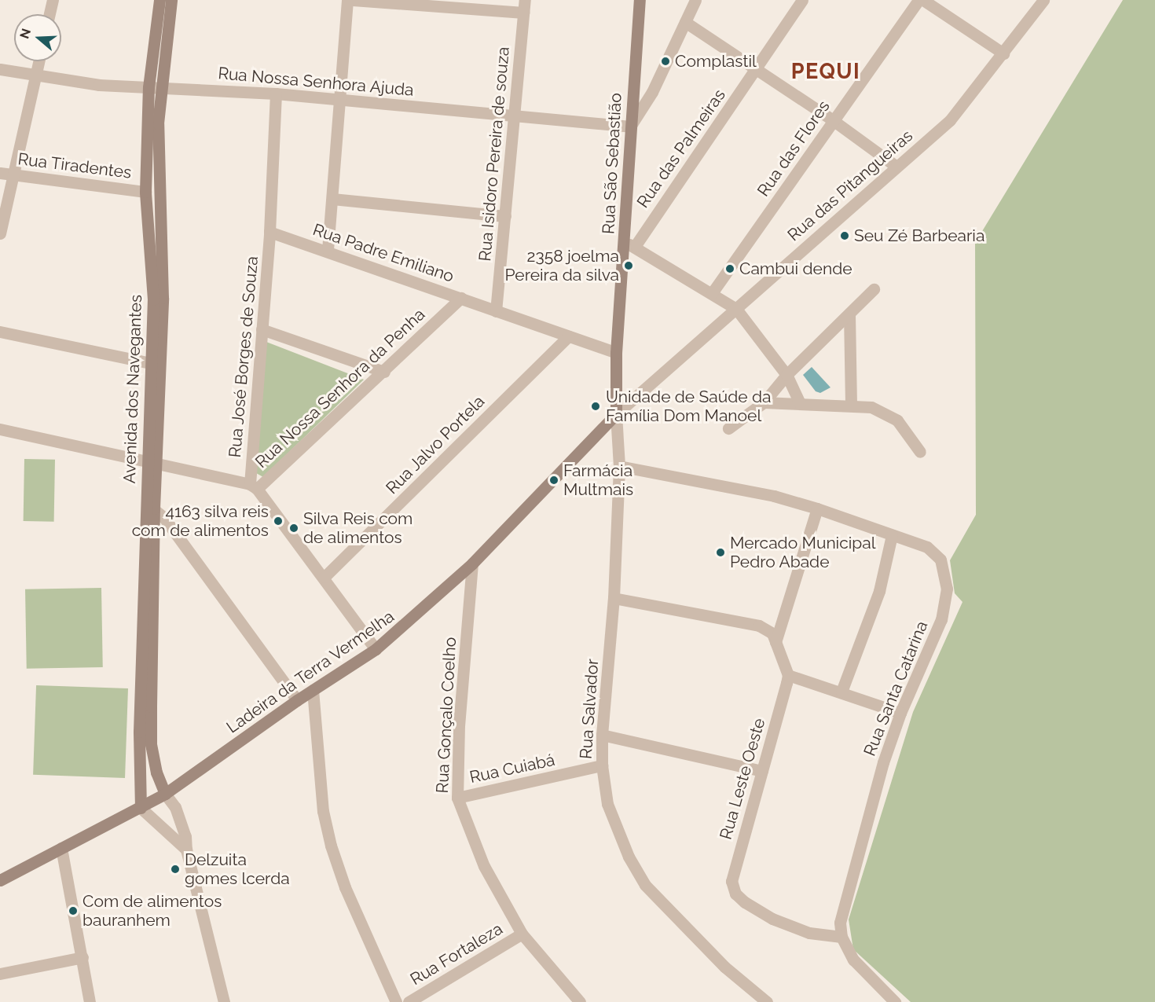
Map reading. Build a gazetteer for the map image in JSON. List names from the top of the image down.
{
  "streets": {
    "main road": ["Rua São Sebastião", "Avenida dos Navegantes", "Ladeira da Terra Vermelha"],
    "street": [
      "Rua Nossa Senhora Ajuda",
      "Rua das Palmeiras",
      "Rua das Flores",
      "Rua Isidoro Pereira de souza",
      "Rua Tiradentes",
      "Rua das Pitangueiras",
      "Rua Padre Emiliano",
      "Rua José Borges de Souza",
      "Rua Nossa Senhora da Penha",
      "Rua Jalvo Portela",
      "Rua Santa Catarina",
      "Rua Salvador",
      "Rua Gonçalo Coelho",
      "Rua Cuiabá",
      "Rua Leste Oeste",
      "Rua Fortaleza"
    ]
  },
  "crossings": [
    ["Rua Nossa Senhora Ajuda", "Rua Isidoro Pereira de souza"],
    ["Rua Nossa Senhora Ajuda", "Rua São Sebastião"],
    ["Rua Nossa Senhora Ajuda", "Avenida dos Navegantes"],
    ["Rua das Palmeiras", "Rua São Sebastião"],
    ["Rua Isidoro Pereira de souza", "Rua Padre Emiliano"],
    ["Rua São Sebastião", "Rua das Pitangueiras"],
    ["Rua São Sebastião", "Rua Padre Emiliano"],
    ["Rua São Sebastião", "Ladeira da Terra Vermelha"],
    ["Rua São Sebastião", "Rua Salvador"],
    ["Rua Tiradentes", "Avenida dos Navegantes"],
    ["Rua das Pitangueiras", "Ladeira da Terra Vermelha"],
    ["Rua das Pitangueiras", "Rua Salvador"],
    ["Rua Padre Emiliano", "Rua José Borges de Souza"],
    ["Rua Padre Emiliano", "Rua Nossa Senhora da Penha"],
    ["Rua Padre Emiliano", "Rua Jalvo Portela"],
    ["Rua José Borges de Souza", "Rua Nossa Senhora da Penha"],
    ["Rua Nossa Senhora da Penha", "Avenida dos Navegantes"],
    ["Avenida dos Navegantes", "Ladeira da Terra Vermelha"],
    ["Ladeira da Terra Vermelha", "Rua Salvador"],
    ["Ladeira da Terra Vermelha", "Rua Gonçalo Coelho"],
    ["Rua Santa Catarina", "Rua Salvador"],
    ["Rua Santa Catarina", "Rua Leste Oeste"],
    ["Rua Salvador", "Rua Cuiabá"],
    ["Rua Gonçalo Coelho", "Rua Cuiabá"],
    ["Rua Gonçalo Coelho", "Rua Fortaleza"]
  ],
  "districts": ["PEQUI"],
  "places": [
    "Complastil",
    "Seu Zé Barbearia",
    "2358 joelma Pereira da silva",
    "Cambui dende",
    "Unidade de Saúde da Família Dom Manoel",
    "Farmácia Multmais",
    "4163 silva reis com de alimentos",
    "Silva Reis com de alimentos",
    "Mercado Municipal Pedro Abade",
    "Delzuita gomes lcerda",
    "Com de alimentos bauranhem"
  ],
  "north": "left"
}
